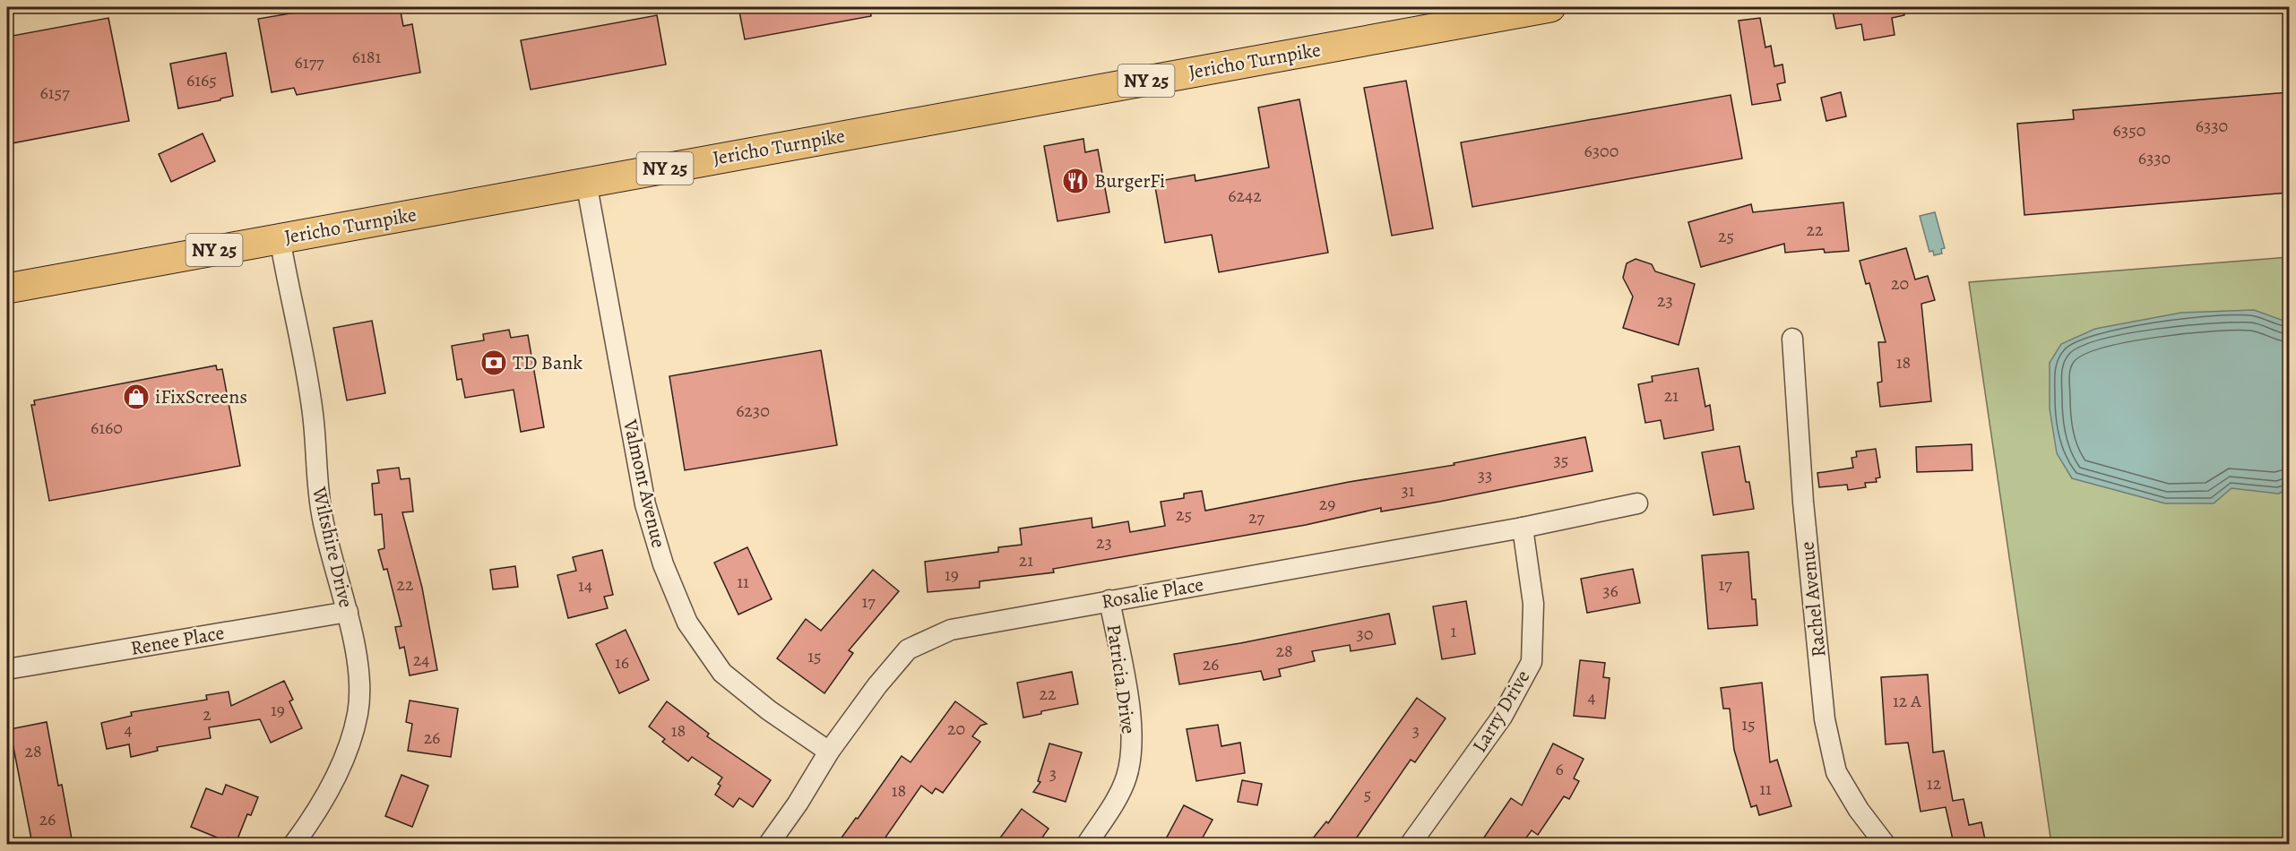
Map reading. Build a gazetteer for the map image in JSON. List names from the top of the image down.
{
  "streets": {
    "main road": ["Jericho Turnpike", "NY 25"],
    "street": [
      "Valmont Avenue",
      "Wiltshire Drive",
      "Rosalie Place",
      "Rachel Avenue",
      "Renee Place",
      "Patricia Drive",
      "Larry Drive"
    ]
  },
  "crossings": [
    ["Jericho Turnpike", "Valmont Avenue"],
    ["Jericho Turnpike", "Wiltshire Drive"],
    ["Valmont Avenue", "Rosalie Place"],
    ["Wiltshire Drive", "Renee Place"],
    ["Rosalie Place", "Patricia Drive"],
    ["Rosalie Place", "Larry Drive"]
  ],
  "places": {
    "restaurant": ["BurgerFi"],
    "bank": ["TD Bank"],
    "shop": ["iFixScreens"]
  },
  "house_numbers": [
    "6181",
    "6177",
    "6165",
    "6157",
    "6330",
    "6350",
    "6300",
    "6330",
    "6242",
    "22",
    "25",
    "20",
    "23",
    "18",
    "21",
    "6230",
    "6160",
    "35",
    "33",
    "31",
    "29",
    "25",
    "27",
    "23",
    "21",
    "19",
    "11",
    "22",
    "17",
    "14",
    "36",
    "17",
    "1",
    "30",
    "28",
    "15",
    "24",
    "16",
    "26",
    "22",
    "4",
    "12 A",
    "19",
    "2",
    "15",
    "20",
    "4",
    "18",
    "3",
    "26",
    "28",
    "6",
    "3",
    "12",
    "11",
    "18",
    "5",
    "26"
  ]
}
